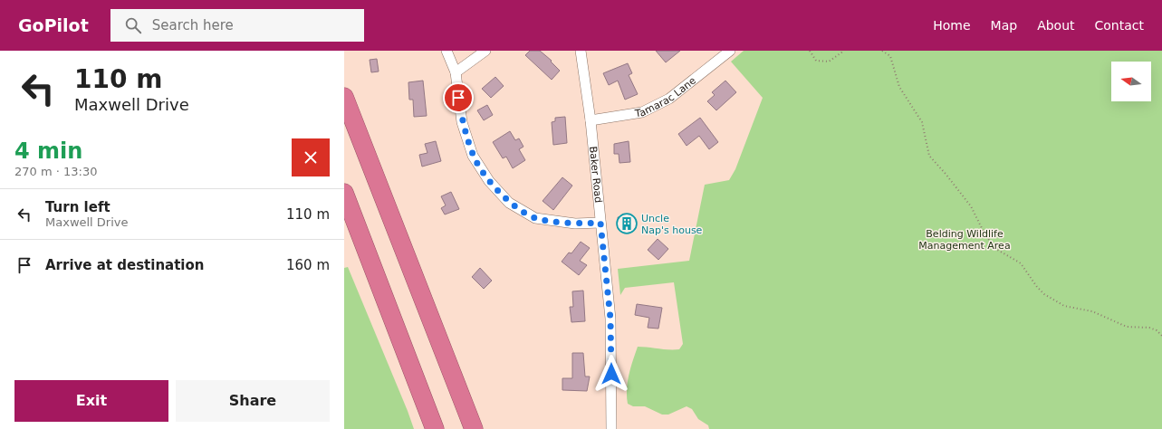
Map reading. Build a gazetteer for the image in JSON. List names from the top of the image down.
{
  "streets": {
    "street": ["Tamarac Lane", "Baker Road"]
  },
  "crossings": [
    ["Tamarac Lane", "Baker Road"]
  ],
  "parks": ["Belding Wildlife Management Area"],
  "places": {
    "building": ["Uncle Nap's house"]
  },
  "north": "left",
  "page": {
    "header": "GoPilot",
    "search": "Search here",
    "nav": [
      "Home",
      "Map",
      "About",
      "Contact"
    ],
    "turn": ["110 m", "Maxwell Drive"],
    "heading": ["4 min", "270 m · 13:30"],
    "list": [
      {
        "name": "Turn left",
        "note": "Maxwell Drive",
        "value": "110 m"
      },
      {
        "name": "Arrive at destination",
        "value": "160 m"
      }
    ],
    "buttons": ["Exit", "Share"]
  }
}
